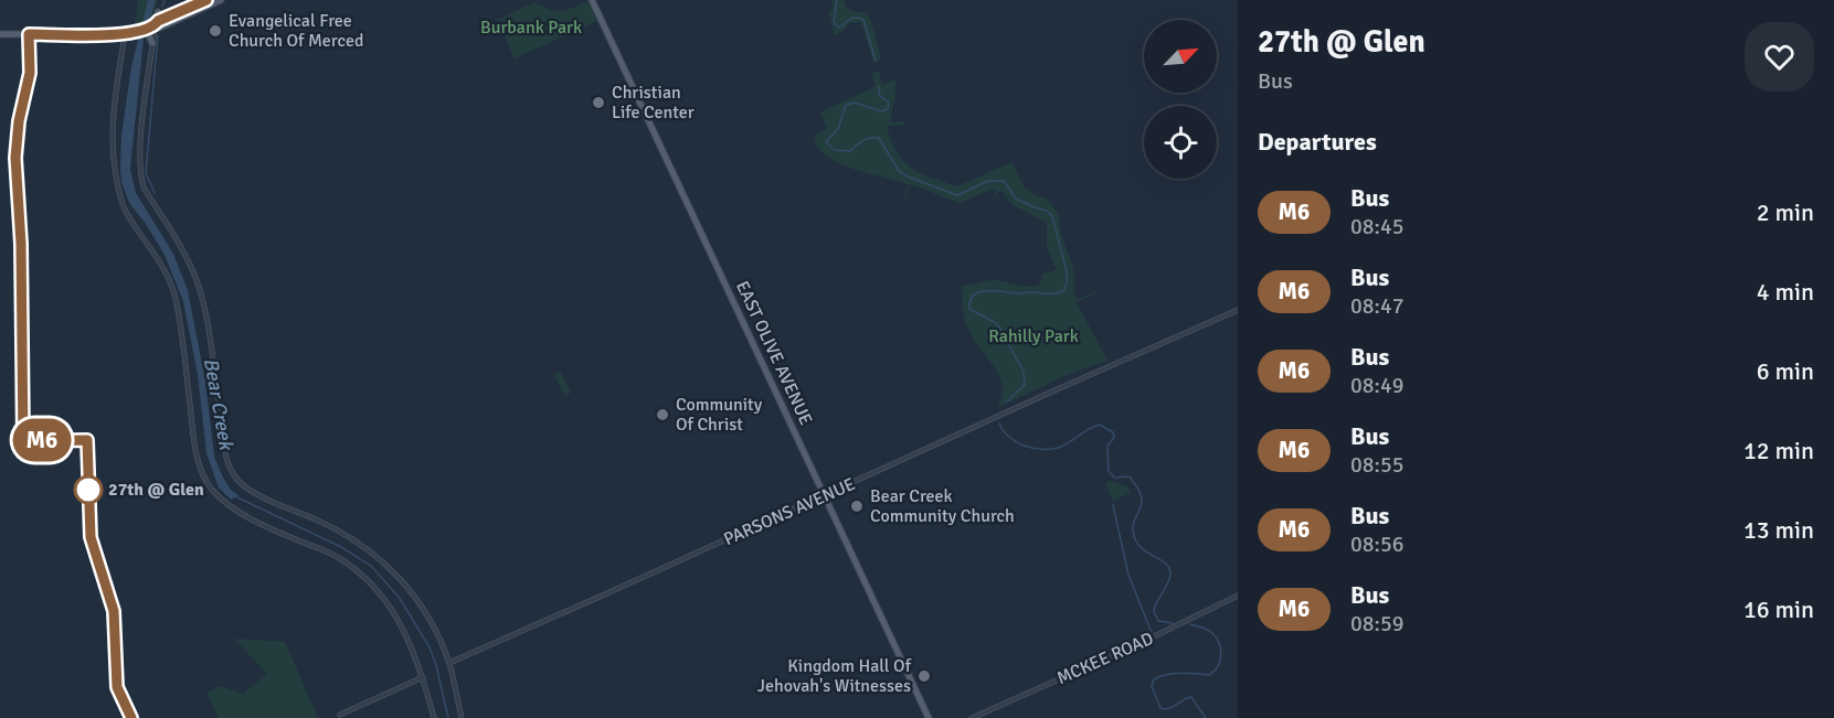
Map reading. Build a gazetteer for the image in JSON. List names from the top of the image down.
{
  "streets": {
    "main road": ["EAST OLIVE AVENUE"],
    "street": ["PARSONS AVENUE", "MCKEE ROAD"]
  },
  "crossings": [
    ["EAST OLIVE AVENUE", "PARSONS AVENUE"]
  ],
  "water": ["Bear Creek"],
  "parks": ["Burbank Park", "Rahilly Park"],
  "places": [
    "Evangelical Free Church Of Merced",
    "Christian Life Center",
    "Community Of Christ",
    "27th @ Glen",
    "Bear Creek Community Church",
    "Kingdom Hall Of Jehovah's Witnesses"
  ],
  "lines": ["bus line M6"],
  "north": "top right",
  "page": {
    "on_map": "M6",
    "heading": [
      ["27th @ Glen", "Bus"],
      "Departures"
    ],
    "list": [
      {
        "mark": "M6",
        "name": "Bus",
        "note": "08:45",
        "value": "2 min"
      },
      {
        "mark": "M6",
        "name": "Bus",
        "note": "08:47",
        "value": "4 min"
      },
      {
        "mark": "M6",
        "name": "Bus",
        "note": "08:49",
        "value": "6 min"
      },
      {
        "mark": "M6",
        "name": "Bus",
        "note": "08:55",
        "value": "12 min"
      },
      {
        "mark": "M6",
        "name": "Bus",
        "note": "08:56",
        "value": "13 min"
      },
      {
        "mark": "M6",
        "name": "Bus",
        "note": "08:59",
        "value": "16 min"
      }
    ]
  }
}
